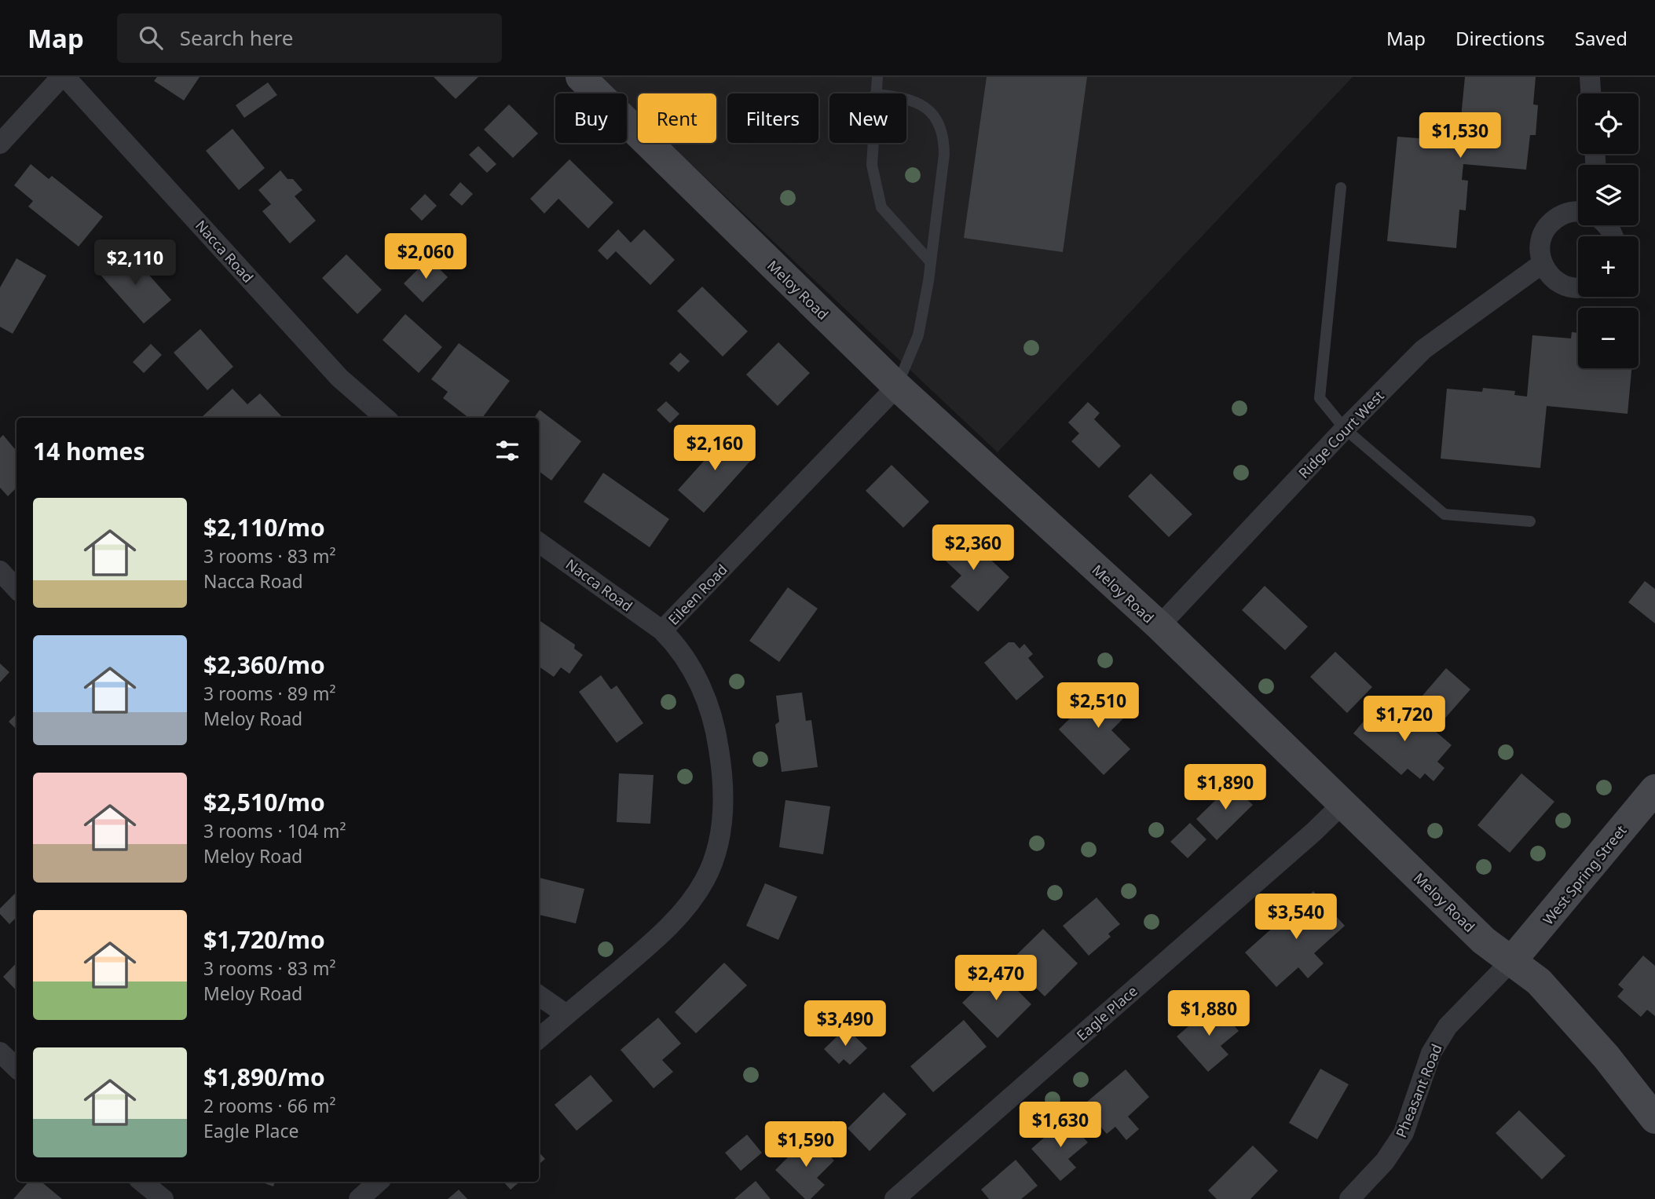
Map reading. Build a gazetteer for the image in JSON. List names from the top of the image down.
{
  "streets": {
    "main road": ["Meloy Road", "West Spring Street"],
    "street": [
      "Nacca Road",
      "Ridge Court West",
      "Eileen Road",
      "Eagle Place",
      "Pheasant Road"
    ]
  },
  "crossings": [
    ["Nacca Road", "Eileen Road"],
    ["Meloy Road", "Ridge Court West"],
    ["Meloy Road", "Eileen Road"],
    ["Meloy Road", "West Spring Street"],
    ["Meloy Road", "Eagle Place"],
    ["Meloy Road", "Pheasant Road"],
    ["West Spring Street", "Pheasant Road"]
  ],
  "page": {
    "header": "Map",
    "search": "Search here",
    "nav": ["Map", "Directions", "Saved"],
    "map_buttons": ["+", "−"],
    "chip": [
      "Buy",
      "Rent",
      "Filters",
      "New"
    ],
    "price": [
      "$1,530",
      "$2,060",
      "$2,110",
      "$2,160",
      "$2,360",
      "$2,510",
      "$1,720",
      "$1,890",
      "$3,540",
      "$2,470",
      "$1,880",
      "$3,490",
      "$1,630",
      "$1,590"
    ],
    "heading": "14 homes",
    "list": [
      {
        "name": "$2,110/mo",
        "note": "3 rooms · 83 m² · Nacca Road"
      },
      {
        "name": "$2,360/mo",
        "note": "3 rooms · 89 m² · Meloy Road"
      },
      {
        "name": "$2,510/mo",
        "note": "3 rooms · 104 m² · Meloy Road"
      },
      {
        "name": "$1,720/mo",
        "note": "3 rooms · 83 m² · Meloy Road"
      },
      {
        "name": "$1,890/mo",
        "note": "2 rooms · 66 m² · Eagle Place"
      }
    ]
  }
}
